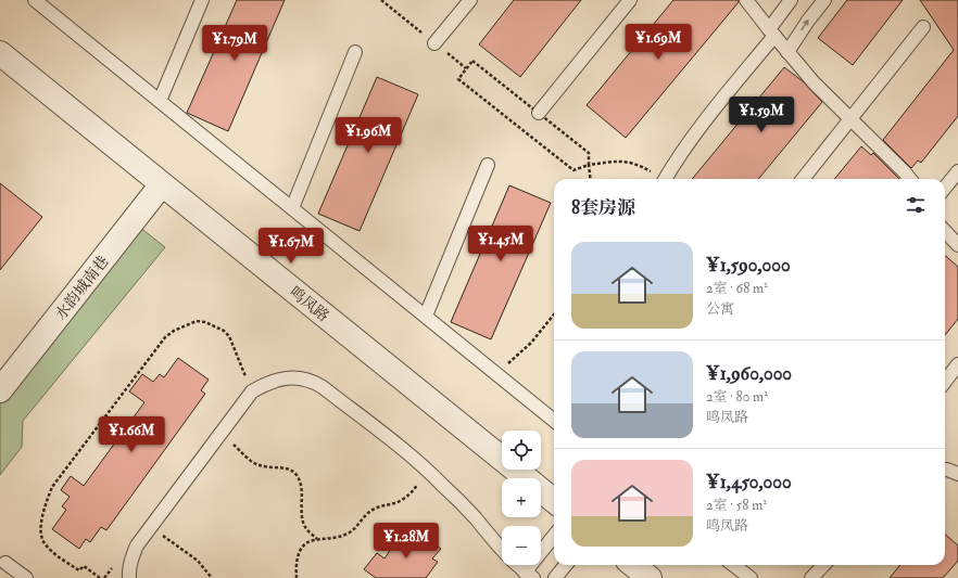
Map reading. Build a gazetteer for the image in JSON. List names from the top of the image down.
{
  "streets": {
    "street": ["水韵城南巷", "鸣凤路"]
  },
  "crossings": [
    ["水韵城南巷", "鸣凤路"]
  ],
  "page": {
    "price": [
      "¥1.69M",
      "¥1.79M",
      "¥1.59M",
      "¥1.96M",
      "¥1.45M",
      "¥1.67M",
      "¥1.66M",
      "¥1.28M"
    ],
    "heading": "8套房源",
    "list": [
      {
        "name": "¥1,590,000",
        "note": "2室 · 68 m² · 公寓"
      },
      {
        "name": "¥1,960,000",
        "note": "2室 · 80 m² · 鸣凤路"
      },
      {
        "name": "¥1,450,000",
        "note": "2室 · 58 m² · 鸣凤路"
      }
    ],
    "map_buttons": ["+", "−"]
  }
}
